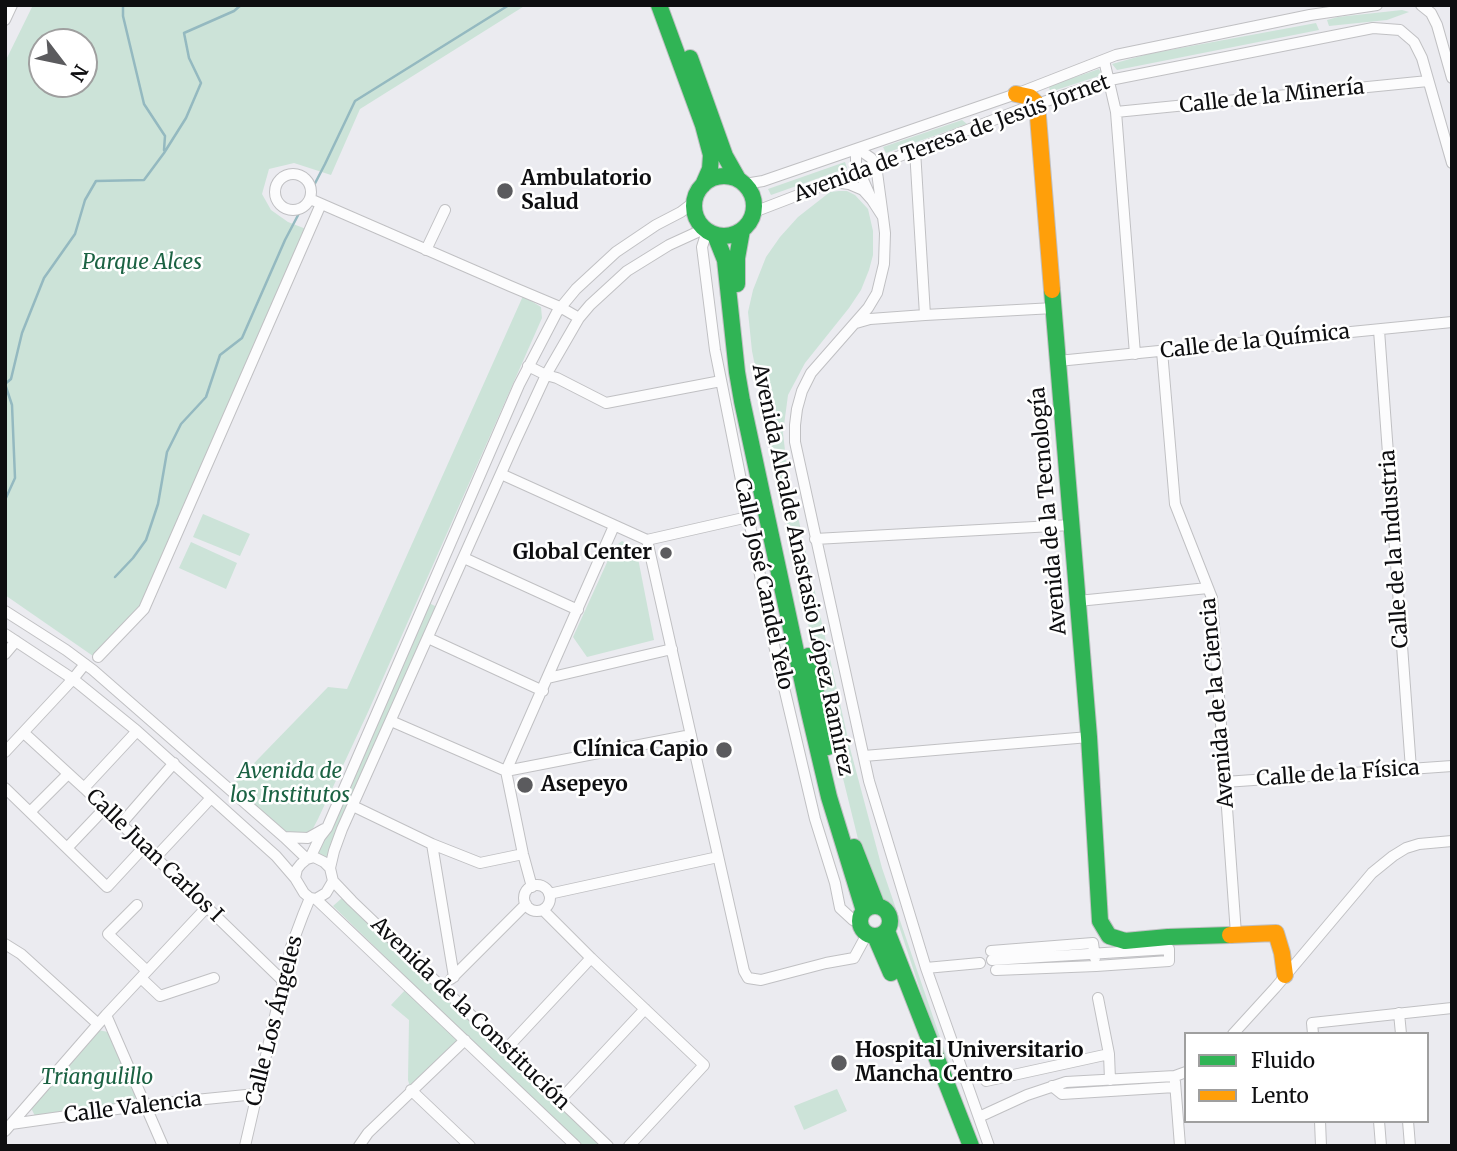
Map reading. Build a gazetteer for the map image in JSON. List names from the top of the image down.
{
  "streets": {
    "street": [
      "Calle de la Minería",
      "Avenida de Teresa de Jesús Jornet",
      "Calle de la Química",
      "Avenida de la Tecnología",
      "Calle de la Industria",
      "Avenida Alcalde Anastasio López Ramírez",
      "Calle José Candel Yelo",
      "Avenida de la Ciencia",
      "Calle de la Física",
      "Calle Juan Carlos I",
      "Avenida de la Constitución",
      "Calle Los Ángeles",
      "Calle Valencia"
    ]
  },
  "crossings": [
    ["Calle de la Minería", "Avenida de Teresa de Jesús Jornet"],
    ["Avenida de Teresa de Jesús Jornet", "Avenida de la Tecnología"],
    ["Avenida de Teresa de Jesús Jornet", "Avenida Alcalde Anastasio López Ramírez"],
    ["Avenida de Teresa de Jesús Jornet", "Calle José Candel Yelo"],
    ["Calle de la Química", "Avenida de la Tecnología"],
    ["Calle de la Química", "Calle de la Industria"],
    ["Calle de la Química", "Avenida de la Ciencia"],
    ["Avenida de la Tecnología", "Avenida de la Ciencia"],
    ["Calle de la Industria", "Calle de la Física"],
    ["Avenida Alcalde Anastasio López Ramírez", "Calle José Candel Yelo"],
    ["Avenida de la Ciencia", "Calle de la Física"],
    ["Calle Juan Carlos I", "Calle Los Ángeles"],
    ["Avenida de la Constitución", "Calle Los Ángeles"],
    ["Calle Los Ángeles", "Calle Valencia"]
  ],
  "parks": ["Parque Alces", "Avenida de los Institutos", "Triangulillo"],
  "places": [
    "Ambulatorio Salud",
    "Global Center",
    "Clínica Capio",
    "Asepeyo",
    "Hospital Universitario Mancha Centro"
  ],
  "legend": ["Fluido", "Lento"],
  "north": "bottom right"
}
